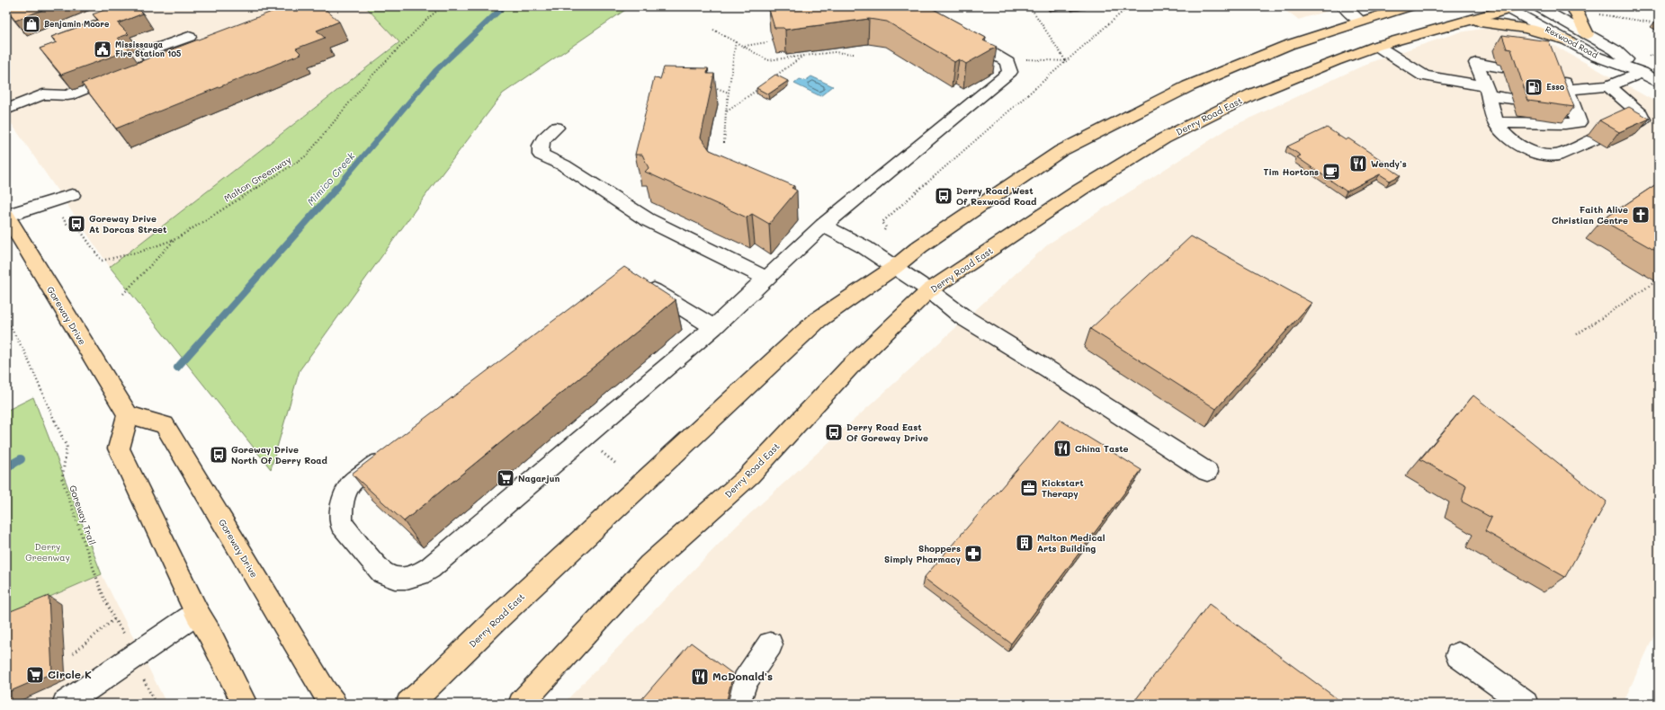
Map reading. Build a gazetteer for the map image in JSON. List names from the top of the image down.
{
  "streets": {
    "main road": ["Derry Road East", "Goreway Drive"],
    "street": ["Rexwood Road"],
    "path": ["Malton Greenway", "Goreway Trail"]
  },
  "crossings": [
    ["Rexwood Road", "Derry Road East"]
  ],
  "water": ["Mimico Creek"],
  "parks": ["Derry Greenway"],
  "places": {
    "shop": ["Benjamin Moore"],
    "public building": ["Mississauga Fire Station 105"],
    "fuel station": ["Esso"],
    "restaurant": ["Wendy's", "China Taste", "McDonald's"],
    "cafe": ["Tim Hortons"],
    "bus stop": [
      "Derry Road West Of Rexwood Road",
      "Goreway Drive At Dorcas Street",
      "Derry Road East Of Goreway Drive",
      "Goreway Drive North Of Derry Road"
    ],
    "church": ["Faith Alive Christian Centre"],
    "supermarket": ["Nagarjun", "Circle K"],
    "office": ["Kickstart Therapy"],
    "building": ["Malton Medical Arts Building"],
    "pharmacy": ["Shoppers Simply Pharmacy"]
  }
}
